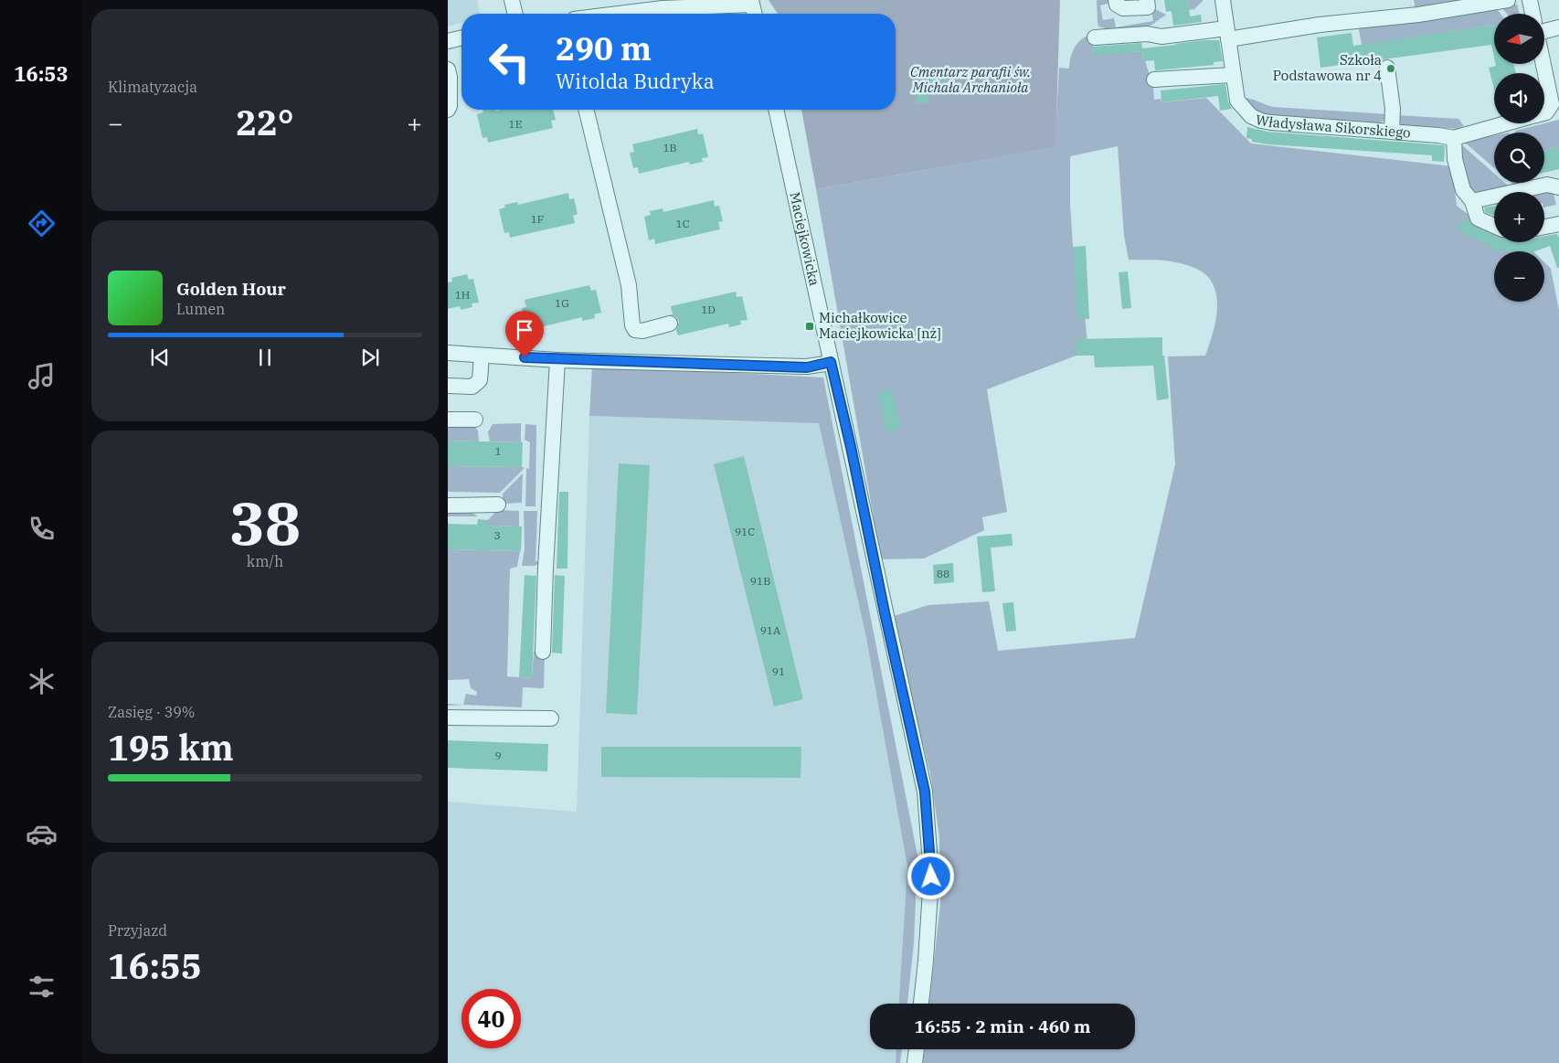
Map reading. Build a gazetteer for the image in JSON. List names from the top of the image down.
{
  "streets": {
    "street": ["Władysława Sikorskiego", "Maciejkowicka"]
  },
  "parks": ["Cmentarz parafii św. Michała Archanioła"],
  "places": {
    "other": ["Szkoła Podstawowa nr 4"],
    "transit": ["Michałkowice Maciejkowicka [nż]"]
  },
  "house_numbers": [
    "1E",
    "1B",
    "1F",
    "1C",
    "1H",
    "1G",
    "1D",
    "1",
    "91C",
    "3",
    "88",
    "91B",
    "91A",
    "91",
    "9"
  ],
  "north": "left",
  "page": {
    "tabs": "16:53",
    "tile": [
      "Klimatyzacja",
      ["38", "km/h"],
      ["Zasięg · 39%", "195 km"],
      ["Przyjazd", "16:55"]
    ],
    "map_buttons": ["+", "−"],
    "turn": ["290 m", "Witolda Budryka"],
    "heat": ["−", "22°", "+"],
    "song": ["Golden Hour", "Lumen"],
    "limit": "40",
    "trip": "16:55 · 2 min · 460 m"
  }
}
